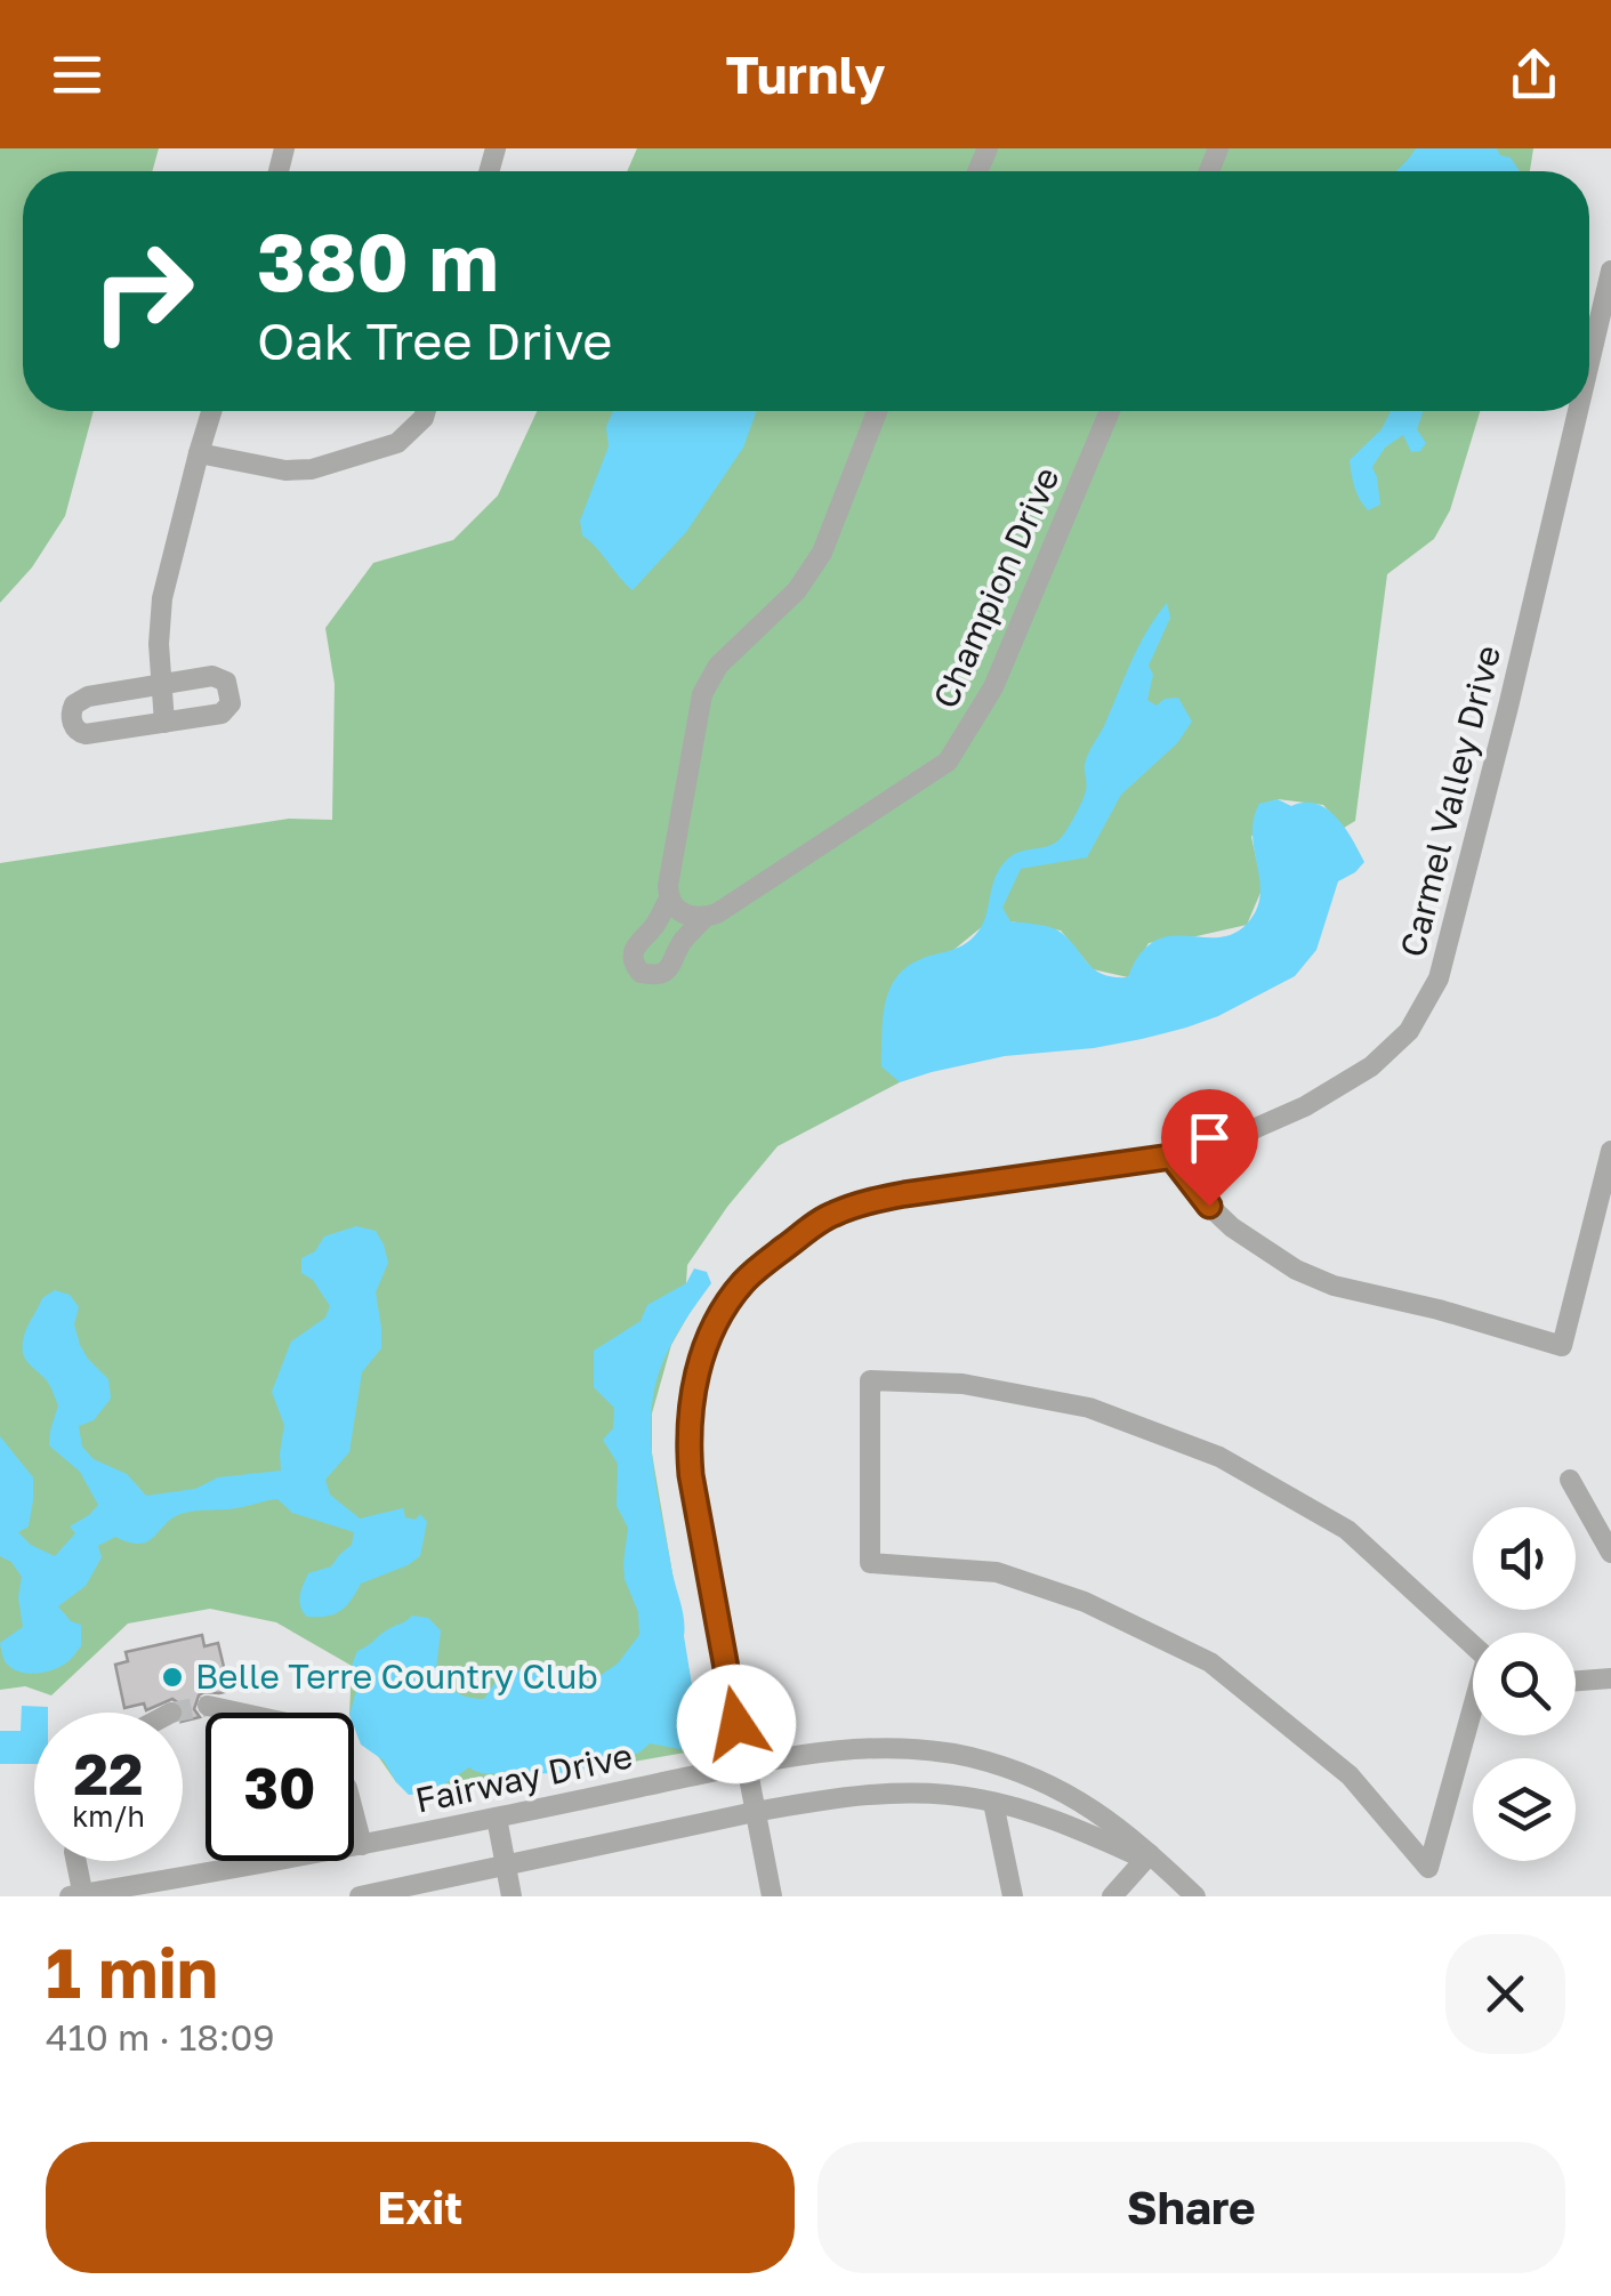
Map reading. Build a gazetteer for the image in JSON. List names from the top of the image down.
{
  "streets": {
    "street": ["Champion Drive", "Carmel Valley Drive", "Fairway Drive"]
  },
  "crossings": [
    ["Carmel Valley Drive", "Fairway Drive"]
  ],
  "places": ["Belle Terre Country Club"],
  "page": {
    "header": "Turnly",
    "turn": ["380 m", "Oak Tree Drive"],
    "speed": "22 km/h",
    "limit": "30",
    "heading": ["1 min", "410 m · 18:09"],
    "buttons": ["Exit", "Share"]
  }
}
